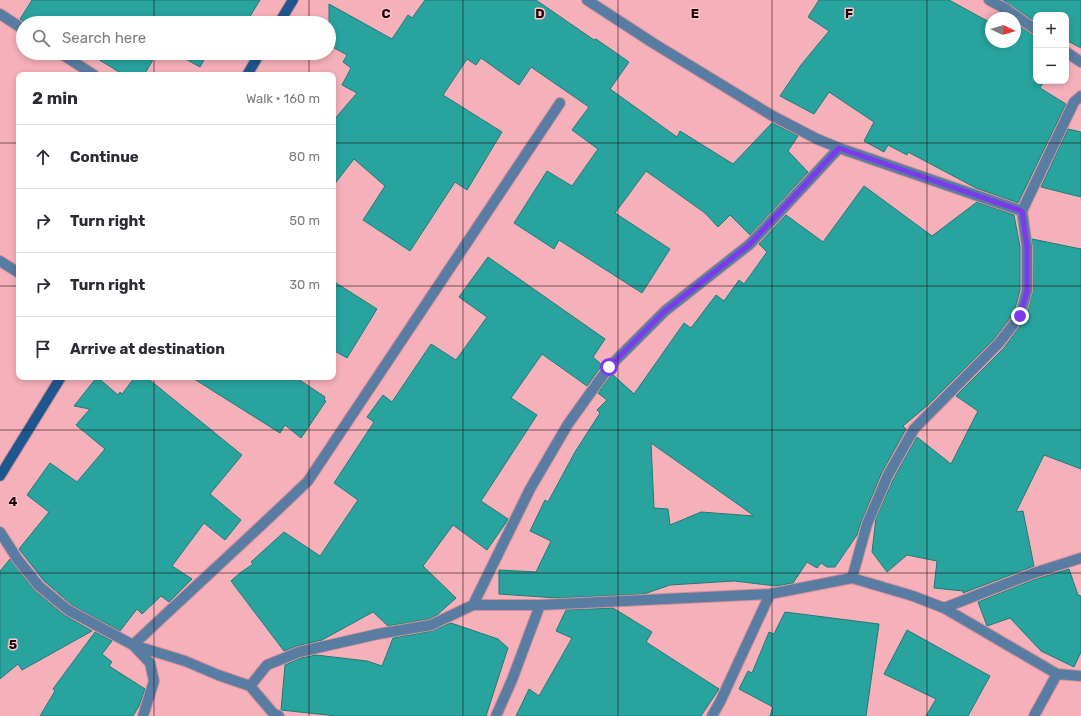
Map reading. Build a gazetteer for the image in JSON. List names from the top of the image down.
{
  "north": "right",
  "page": {
    "map_buttons": ["+", "−"],
    "search": "Search here",
    "heading": ["2 min", "Walk · 160 m"],
    "list": [
      ["Continue", "80 m"],
      ["Turn right", "50 m"],
      ["Turn right", "30 m"],
      "Arrive at destination"
    ]
  },
  "grid": {
    "columns": [
      "C",
      "D",
      "E",
      "F"
    ],
    "rows": ["4", "5"]
  }
}
